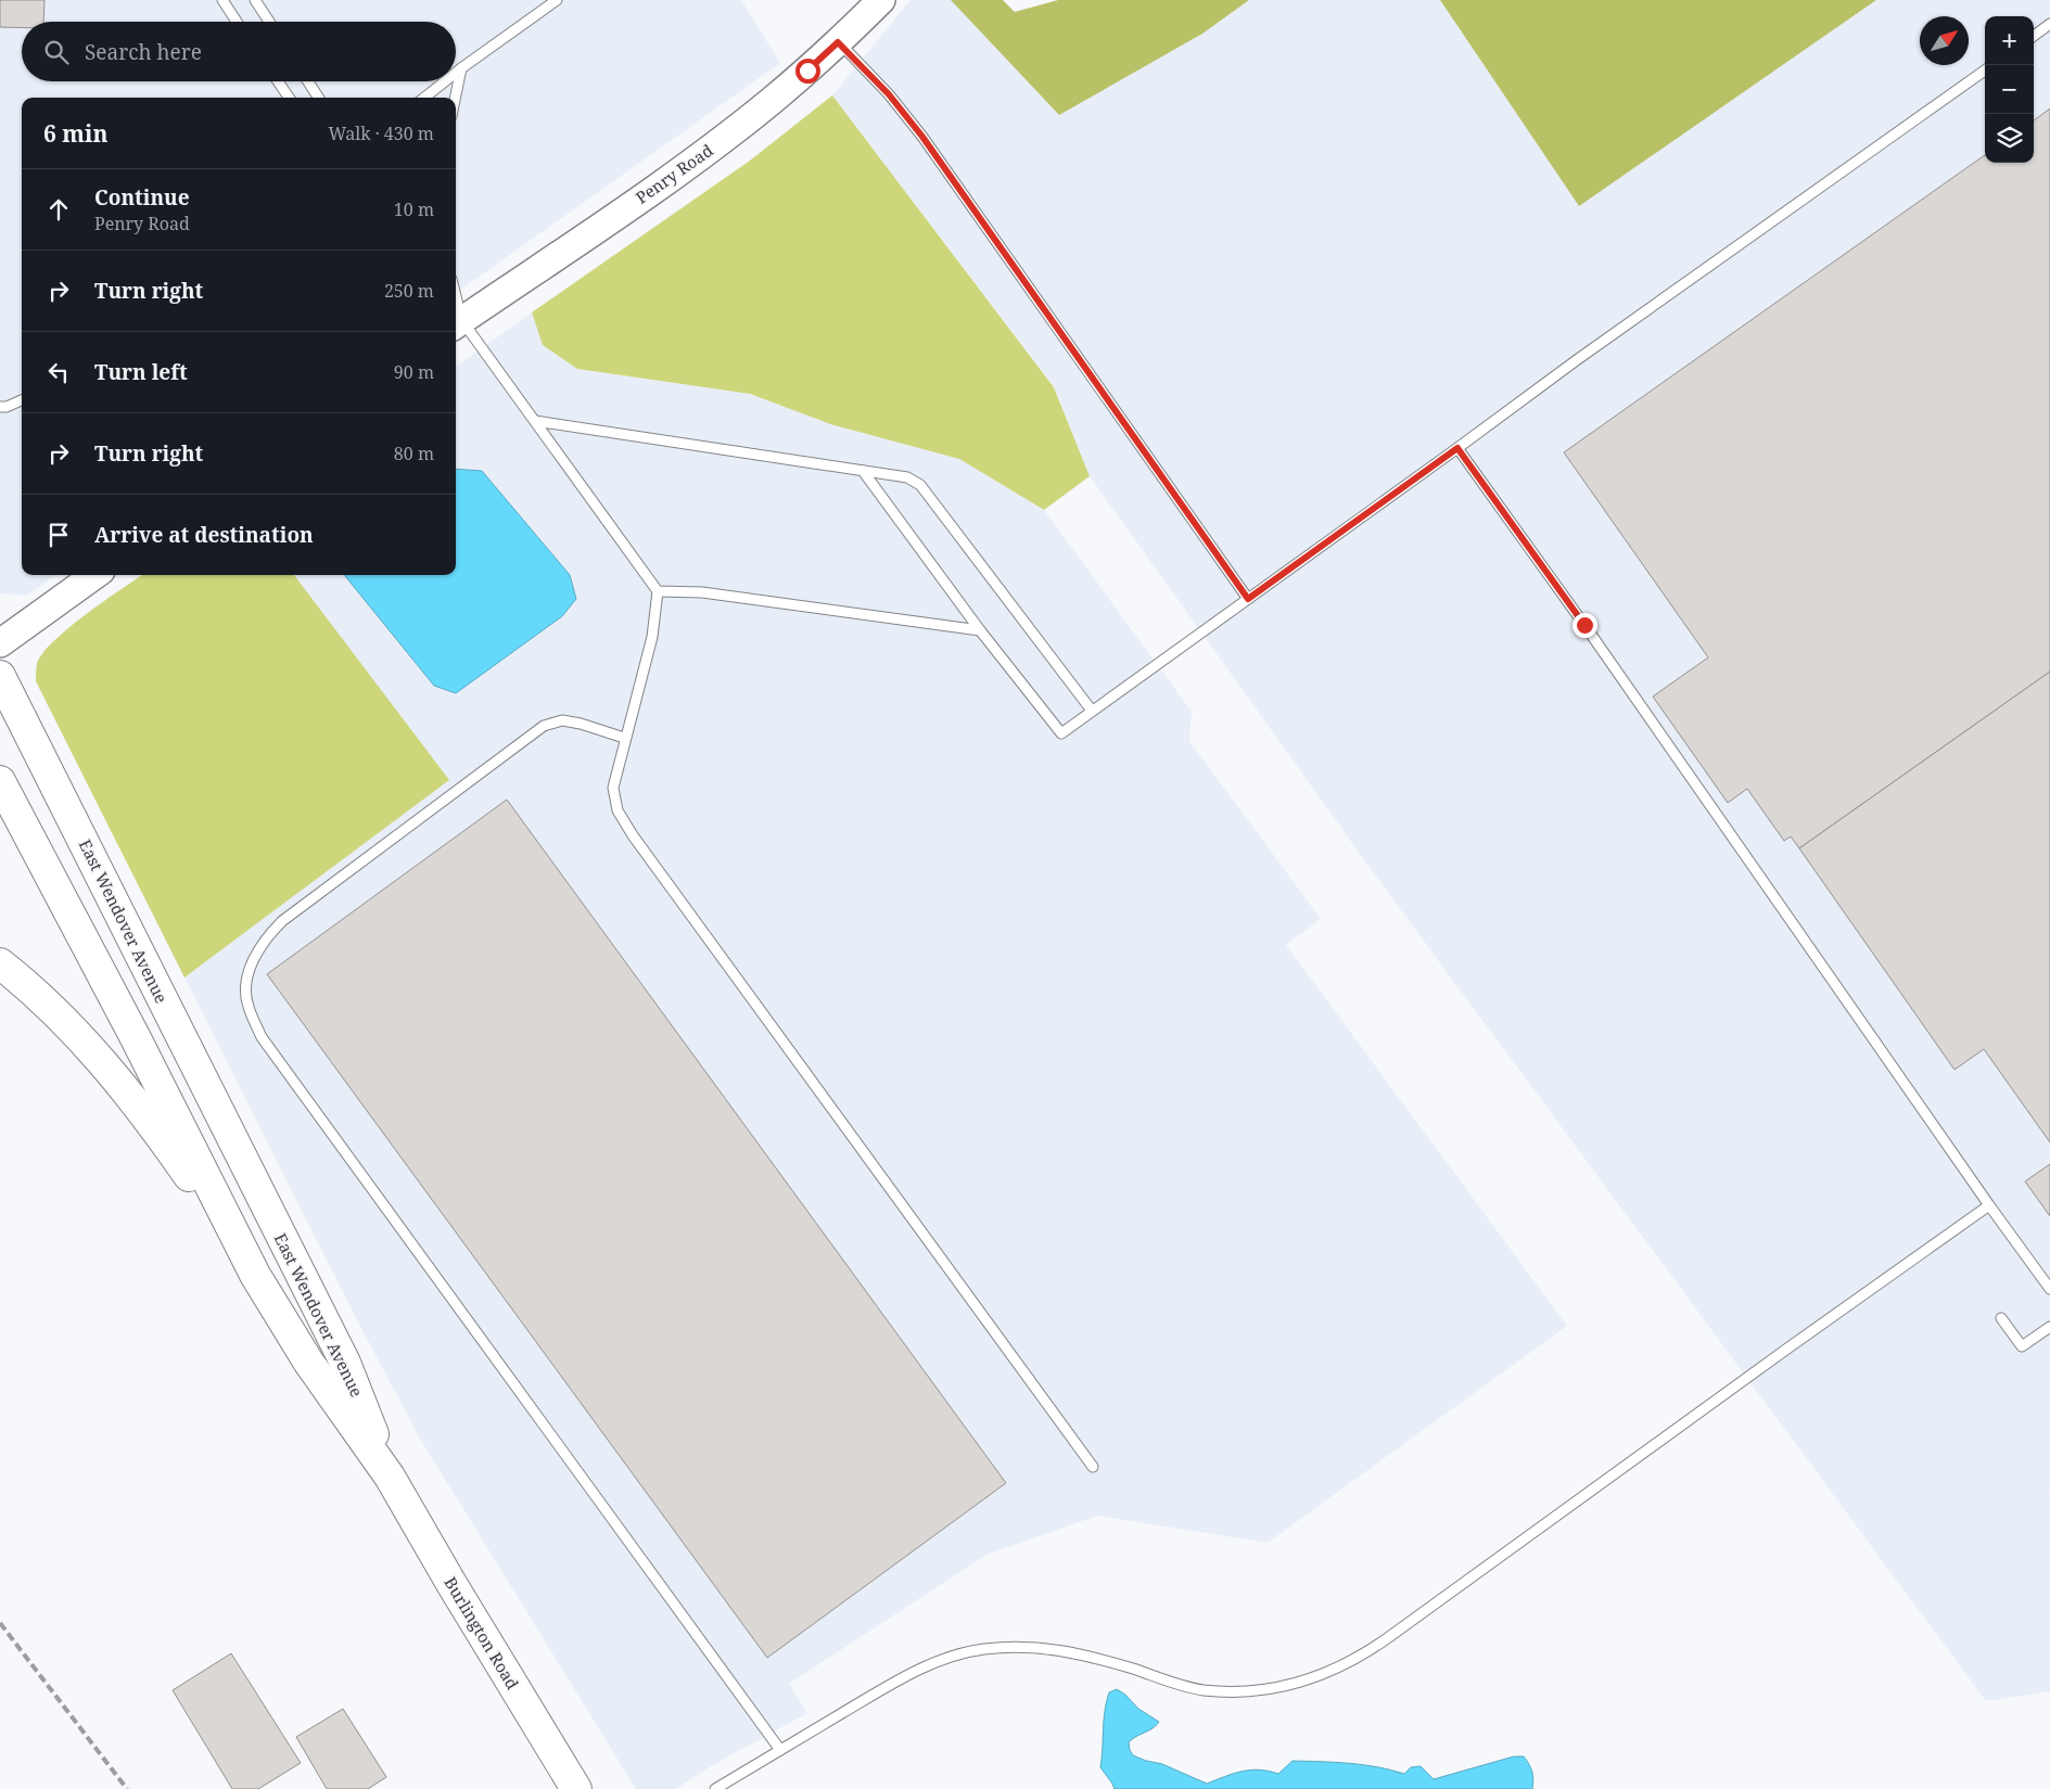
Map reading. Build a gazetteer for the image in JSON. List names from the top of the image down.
{
  "streets": {
    "highway": ["East Wendover Avenue", "Burlington Road"],
    "street": ["Penry Road"]
  },
  "crossings": [
    ["East Wendover Avenue", "Burlington Road"]
  ],
  "north": "top right",
  "page": {
    "map_buttons": ["+", "−"],
    "search": "Search here",
    "heading": ["6 min", "Walk · 430 m"],
    "list": [
      ["Continue", "Penry Road", "10 m"],
      ["Turn right", "250 m"],
      ["Turn left", "90 m"],
      ["Turn right", "80 m"],
      "Arrive at destination"
    ]
  }
}
